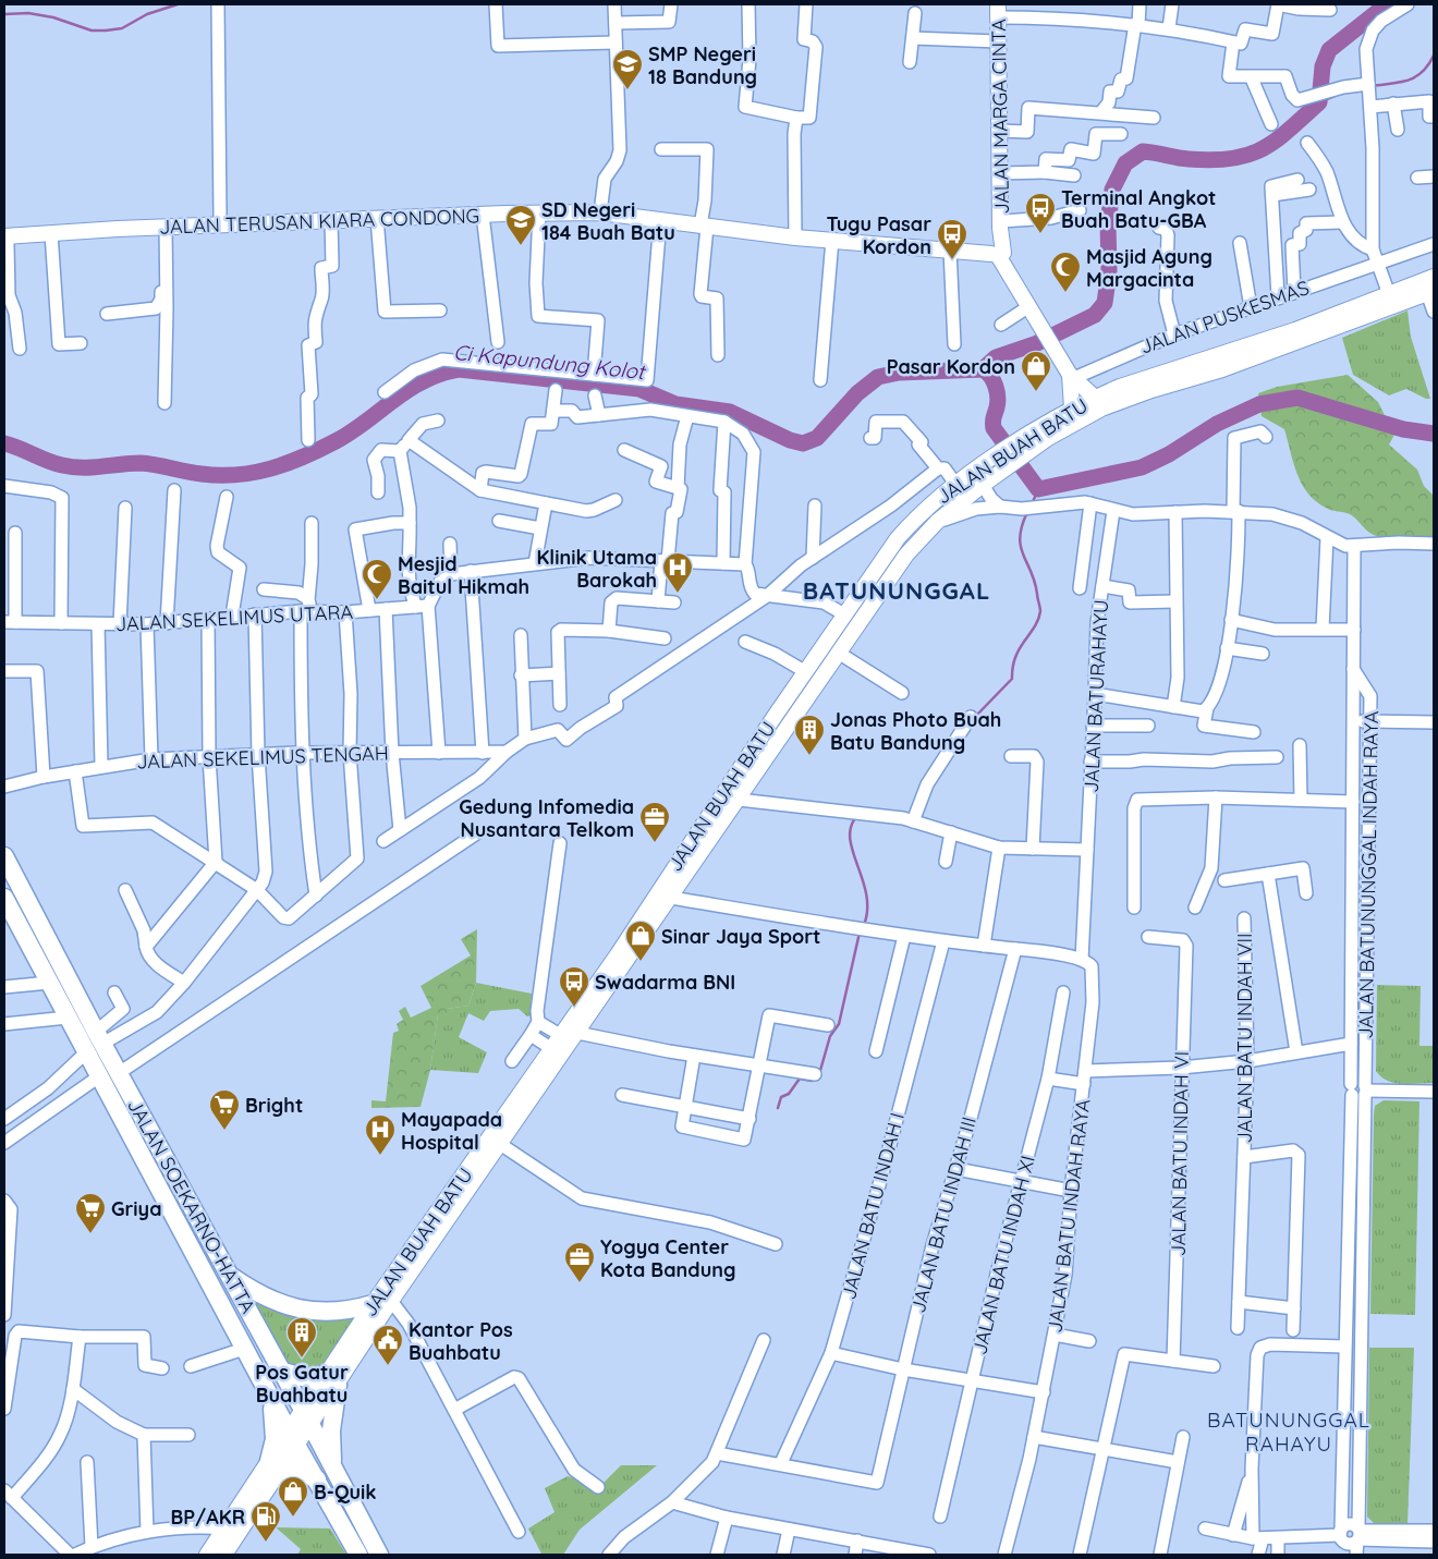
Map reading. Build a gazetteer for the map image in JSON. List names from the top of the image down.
{
  "streets": {
    "highway": ["JALAN SOEKARNO-HATTA"],
    "main road": ["JALAN MARGA CINTA", "JALAN TERUSAN KIARA CONDONG", "JALAN BUAH BATU"],
    "street": [
      "JALAN PUSKESMAS",
      "JALAN SEKELIMUS UTARA",
      "JALAN BATURAHAYU",
      "JALAN SEKELIMUS TENGAH",
      "JALAN BATUNUNGGAL INDAH RAYA",
      "JALAN BATU INDAH VII",
      "JALAN BATU INDAH VI",
      "JALAN BATU INDAH I",
      "JALAN BATU INDAH III",
      "JALAN BATU INDAH RAYA",
      "JALAN BATU INDAH XI"
    ]
  },
  "crossings": [
    ["JALAN MARGA CINTA", "JALAN TERUSAN KIARA CONDONG"],
    ["JALAN BUAH BATU", "JALAN SOEKARNO-HATTA"],
    ["JALAN BATURAHAYU", "JALAN BATU INDAH RAYA"],
    ["JALAN BATU INDAH I", "JALAN BATU INDAH III"]
  ],
  "districts": ["BATUNUNGGAL", "BATUNUNGGAL RAHAYU"],
  "water": ["Ci Kapundung Kolot"],
  "places": {
    "school or university": ["SMP Negeri 18 Bandung", "SD Negeri 184 Buah Batu"],
    "bus stop": ["Terminal Angkot Buah Batu-GBA", "Tugu Pasar Kordon", "Swadarma BNI"],
    "mosque": ["Masjid Agung Margacinta", "Mesjid Baitul Hikmah"],
    "shop": ["Pasar Kordon", "Sinar Jaya Sport", "B-Quik"],
    "hospital": ["Klinik Utama Barokah", "Mayapada Hospital"],
    "building": ["Jonas Photo Buah Batu Bandung", "Pos Gatur Buahbatu"],
    "office": ["Gedung Infomedia Nusantara Telkom", "Yogya Center Kota Bandung"],
    "supermarket": ["Bright", "Griya"],
    "public building": ["Kantor Pos Buahbatu"],
    "fuel station": ["BP/AKR"]
  }
}
